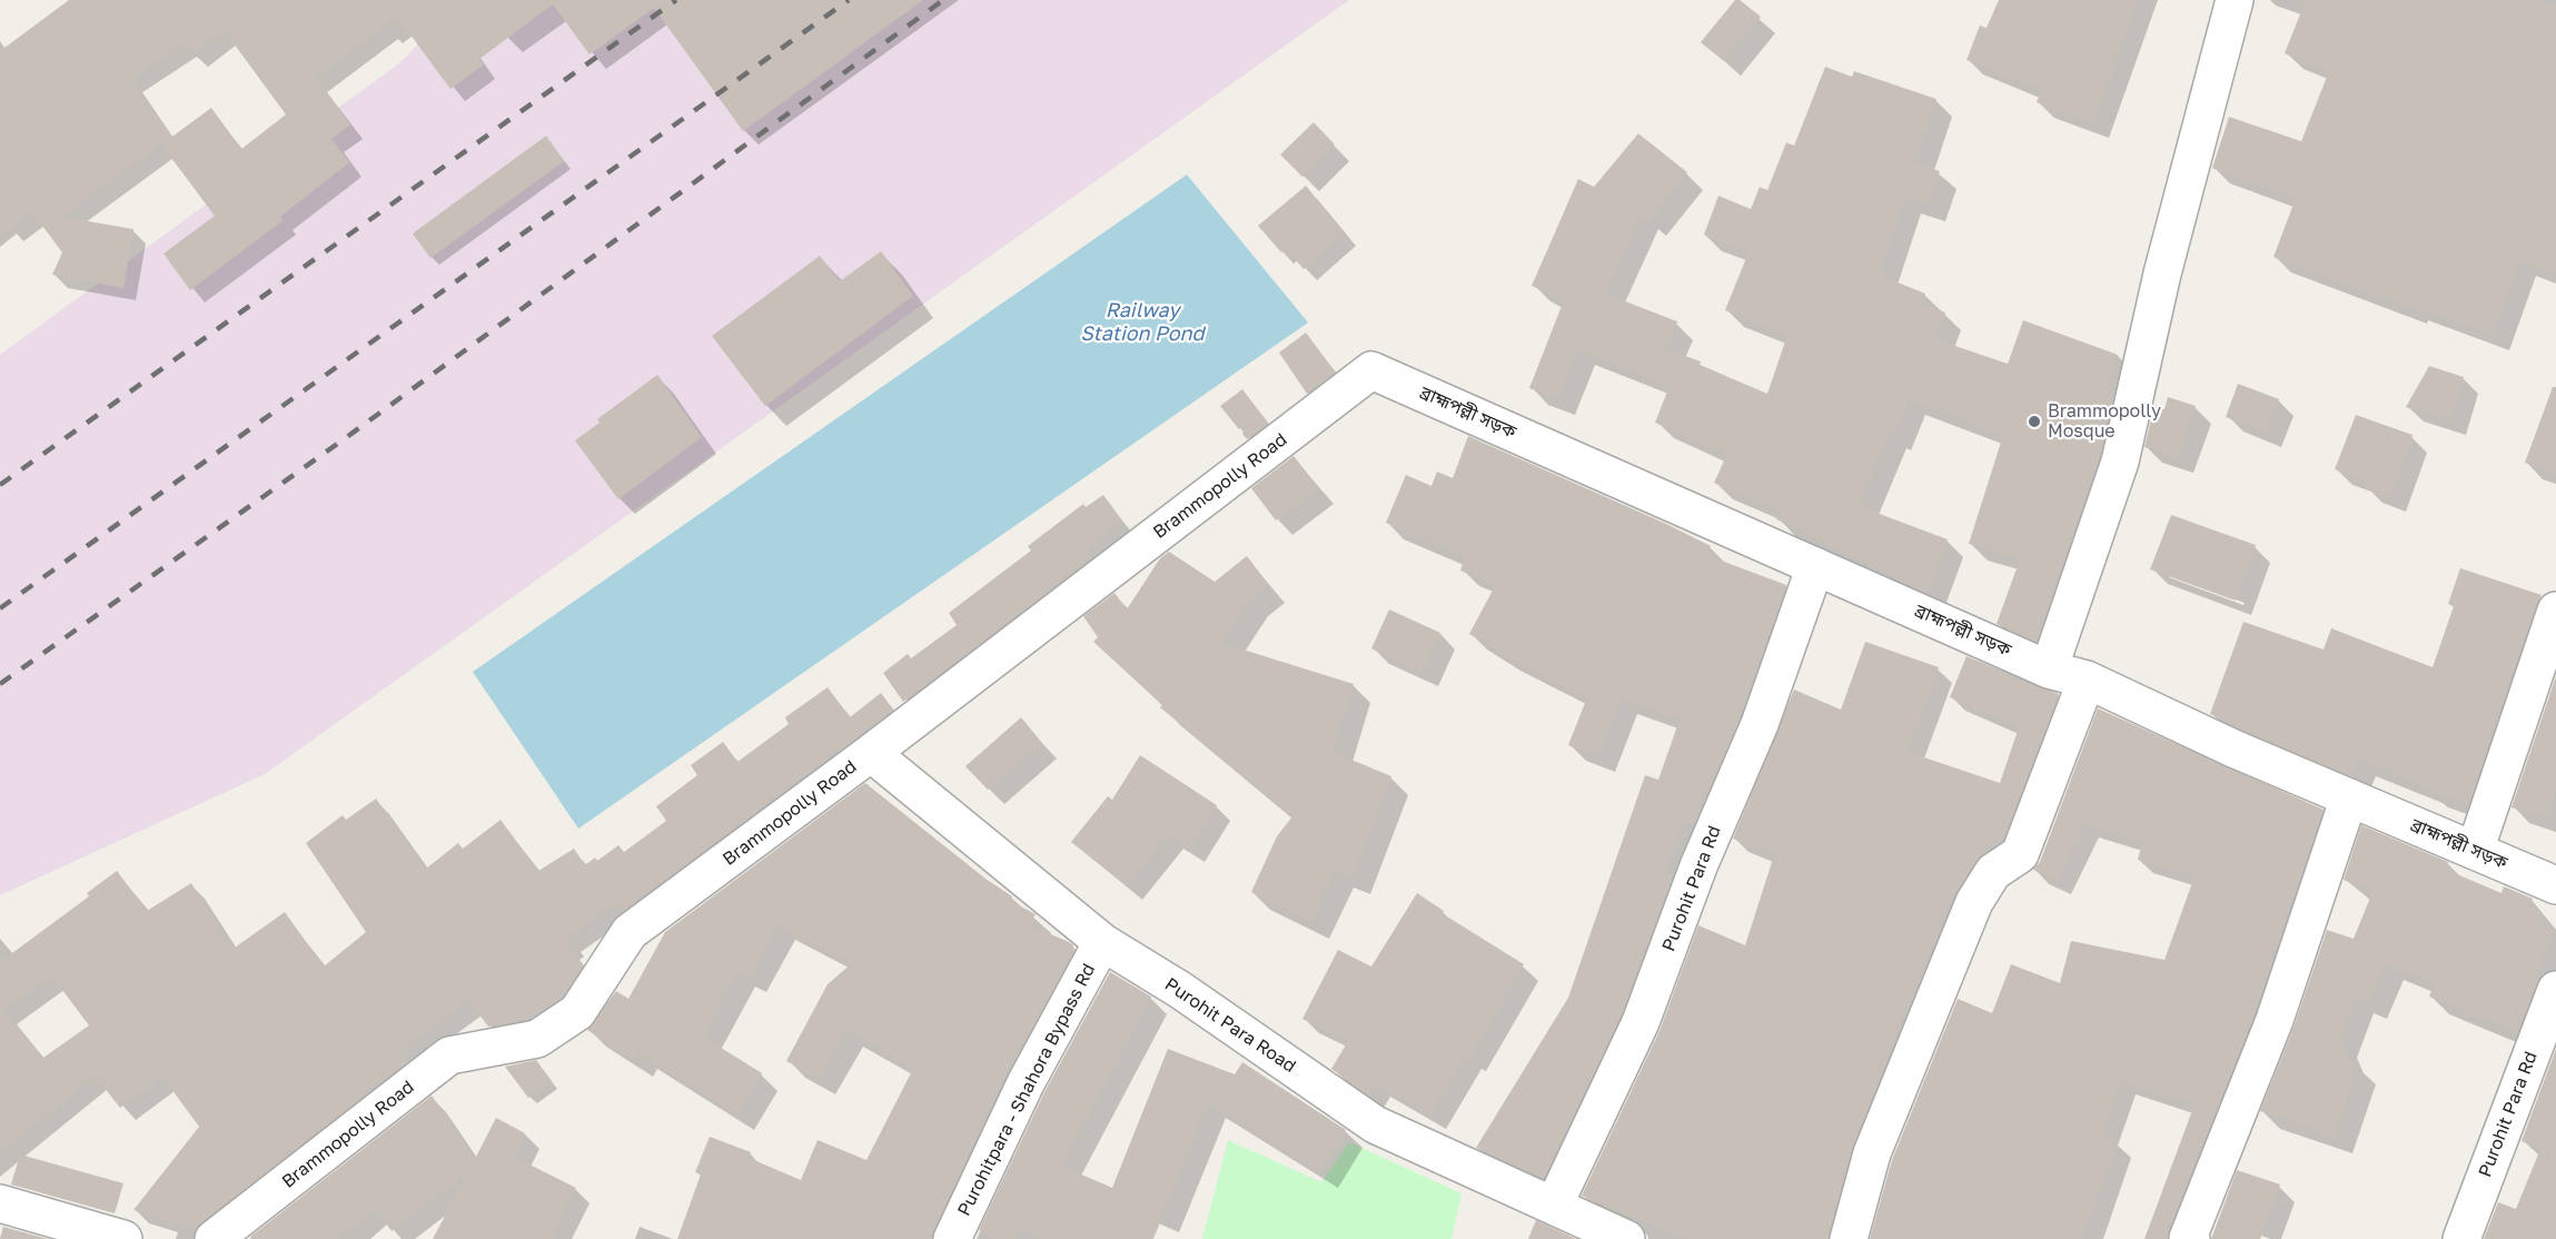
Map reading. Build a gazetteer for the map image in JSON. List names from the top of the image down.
{
  "streets": {
    "street": [
      "ব্রাহ্মপল্লী সড়ক",
      "Brammopolly Road",
      "Purohit Para Rd",
      "Purohit Para Road",
      "Purohitpara - Shahora Bypass Rd"
    ]
  },
  "crossings": [
    ["ব্রাহ্মপল্লী সড়ক", "Brammopolly Road"],
    ["ব্রাহ্মপল্লী সড়ক", "Purohit Para Rd"],
    ["Brammopolly Road", "Purohit Para Road"],
    ["Purohit Para Rd", "Purohit Para Road"],
    ["Purohit Para Road", "Purohitpara - Shahora Bypass Rd"]
  ],
  "water": ["Railway Station Pond"],
  "places": ["Brammopolly Mosque"]
}
